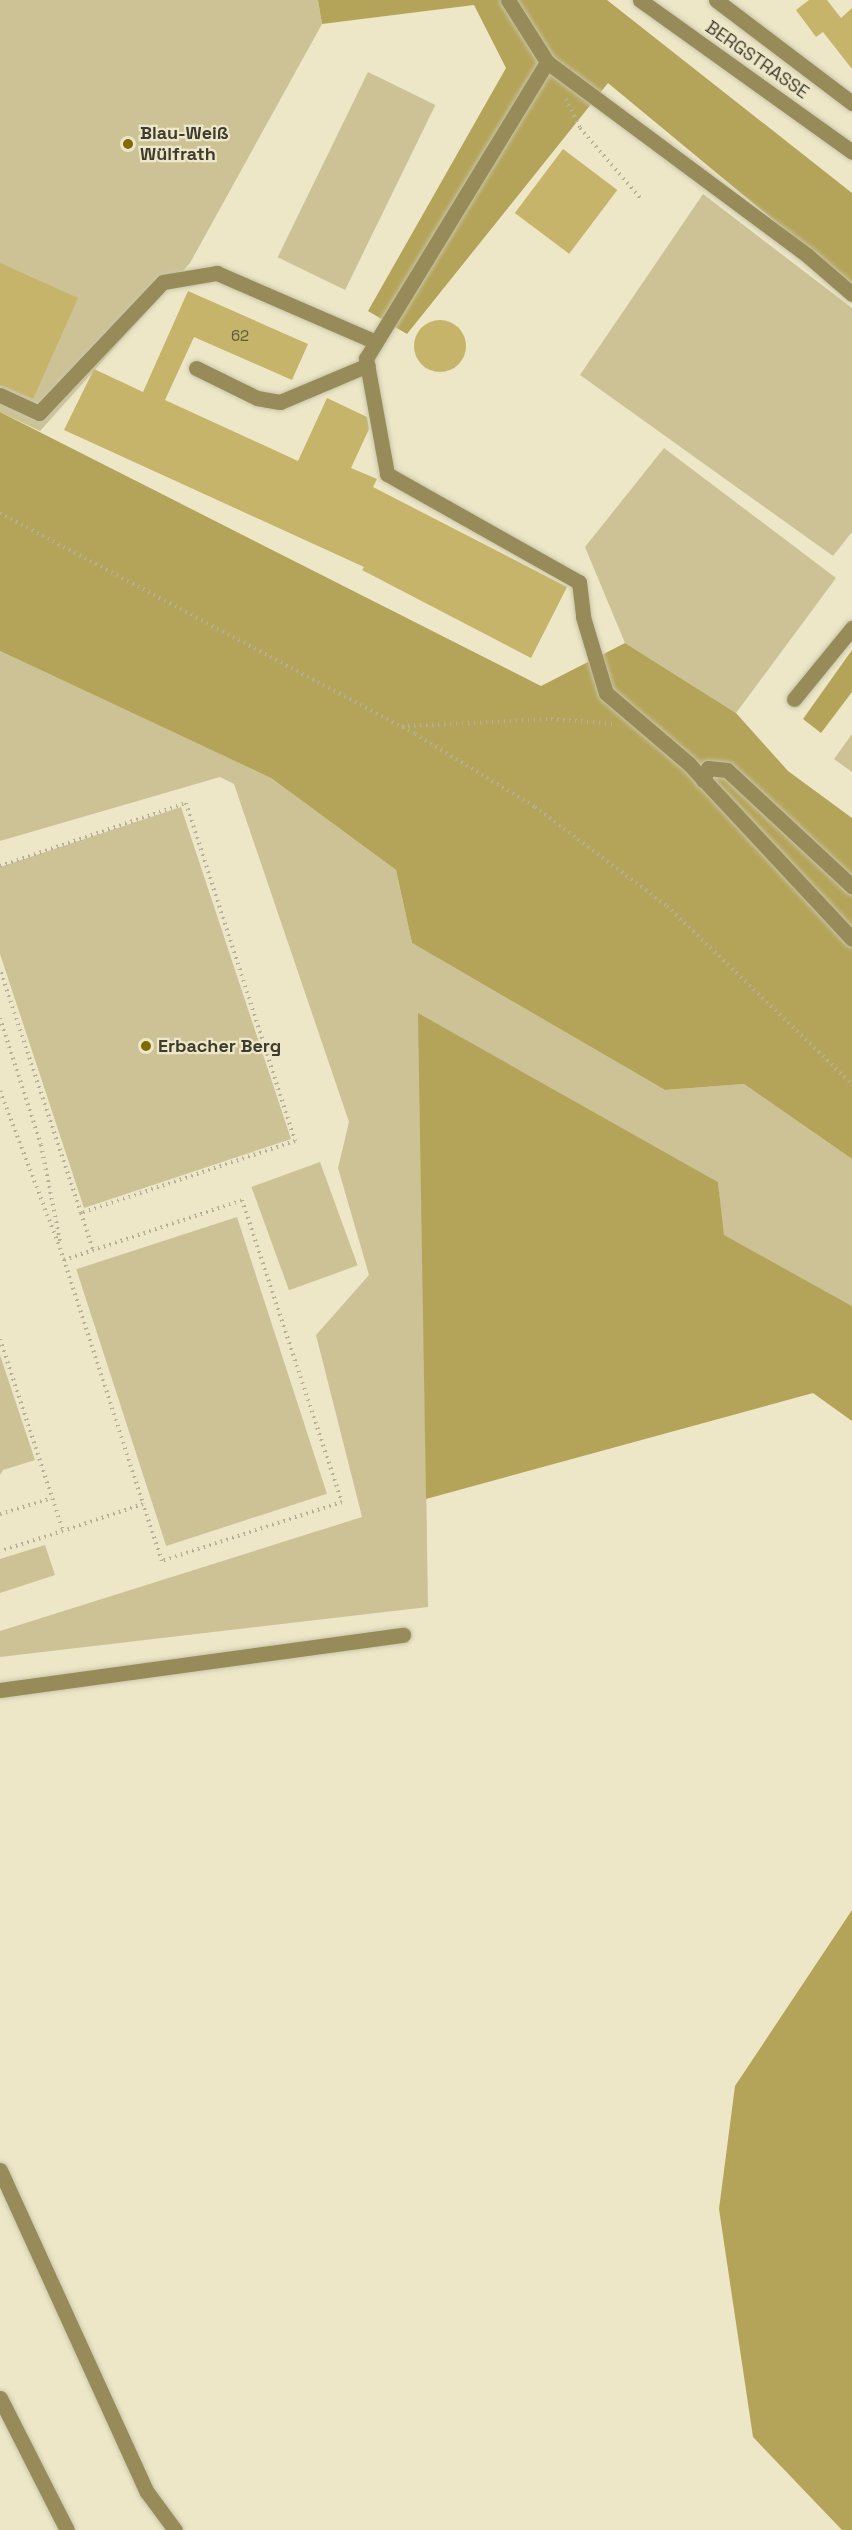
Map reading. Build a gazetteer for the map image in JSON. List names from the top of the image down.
{
  "streets": {
    "street": ["BERGSTRASSE"]
  },
  "places": ["Blau-Weiß Wülfrath", "Erbacher Berg"],
  "house_numbers": ["62"]
}
